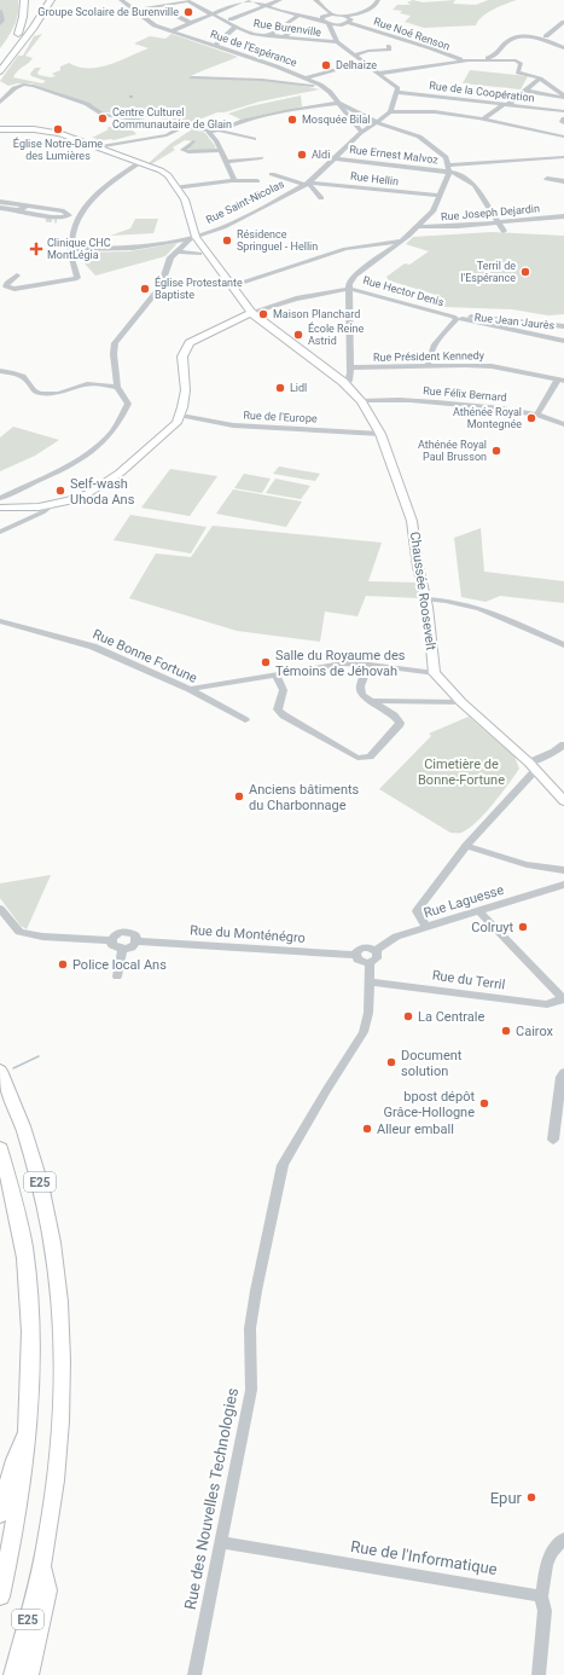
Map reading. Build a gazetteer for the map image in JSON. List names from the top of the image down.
{
  "streets": {
    "highway": ["E25"],
    "main road": ["Chaussée Roosevelt"],
    "street": [
      "Rue Burenville",
      "Rue Noé Renson",
      "Rue de l'Espérance",
      "Rue de la Coopération",
      "Rue Ernest Malvoz",
      "Rue Hellin",
      "Rue Saint-Nicolas",
      "Rue Joseph Dejardin",
      "Rue Hector Denis",
      "Rue Jean Jaurès",
      "Rue Président Kennedy",
      "Rue Félix Bernard",
      "Rue de l'Europe",
      "Rue Bonne Fortune",
      "Rue Laguesse",
      "Rue du Monténégro",
      "Rue du Terril",
      "Rue des Nouvelles Technologies",
      "Rue de l'Informatique"
    ]
  },
  "crossings": [
    ["Rue de l'Espérance", "Rue Ernest Malvoz"],
    ["Rue de l'Espérance", "Rue Saint-Nicolas"],
    ["Rue Ernest Malvoz", "Rue Saint-Nicolas"],
    ["Rue Hellin", "Rue Saint-Nicolas"],
    ["Rue Saint-Nicolas", "Chaussée Roosevelt"],
    ["Rue Hector Denis", "Rue Jean Jaurès"],
    ["Rue Président Kennedy", "Chaussée Roosevelt"],
    ["Rue Félix Bernard", "Chaussée Roosevelt"],
    ["Rue de l'Europe", "Chaussée Roosevelt"],
    ["Rue Laguesse", "Rue du Monténégro"],
    ["Rue Laguesse", "Rue des Nouvelles Technologies"],
    ["Rue du Monténégro", "Rue des Nouvelles Technologies"],
    ["Rue du Terril", "Rue des Nouvelles Technologies"],
    ["Rue des Nouvelles Technologies", "Rue de l'Informatique"]
  ],
  "parks": ["Cimetière de Bonne-Fortune"],
  "places": {
    "other": [
      "Groupe Scolaire de Burenville",
      "Delhaize",
      "Centre Culturel Communautaire de Glain",
      "Mosquée Bilal",
      "Église Notre-Dame des Lumières",
      "Aldi",
      "Résidence Springuel - Hellin",
      "Terril de l'Espérance",
      "Église Protestante Baptiste",
      "Maison Planchard",
      "École Reine Astrid",
      "Lidl",
      "Athénée Royal Montegnée",
      "Athénée Royal Paul Brusson",
      "Self-wash Uhoda Ans",
      "Salle du Royaume des Témoins de Jéhovah",
      "Anciens bâtiments du Charbonnage",
      "Colruyt",
      "Police local Ans",
      "La Centrale",
      "Cairox",
      "Document solution",
      "bpost dépôt Grâce-Hollogne",
      "Alleur emball",
      "Epur"
    ],
    "health": ["Clinique CHC MontLégia"]
  }
}
